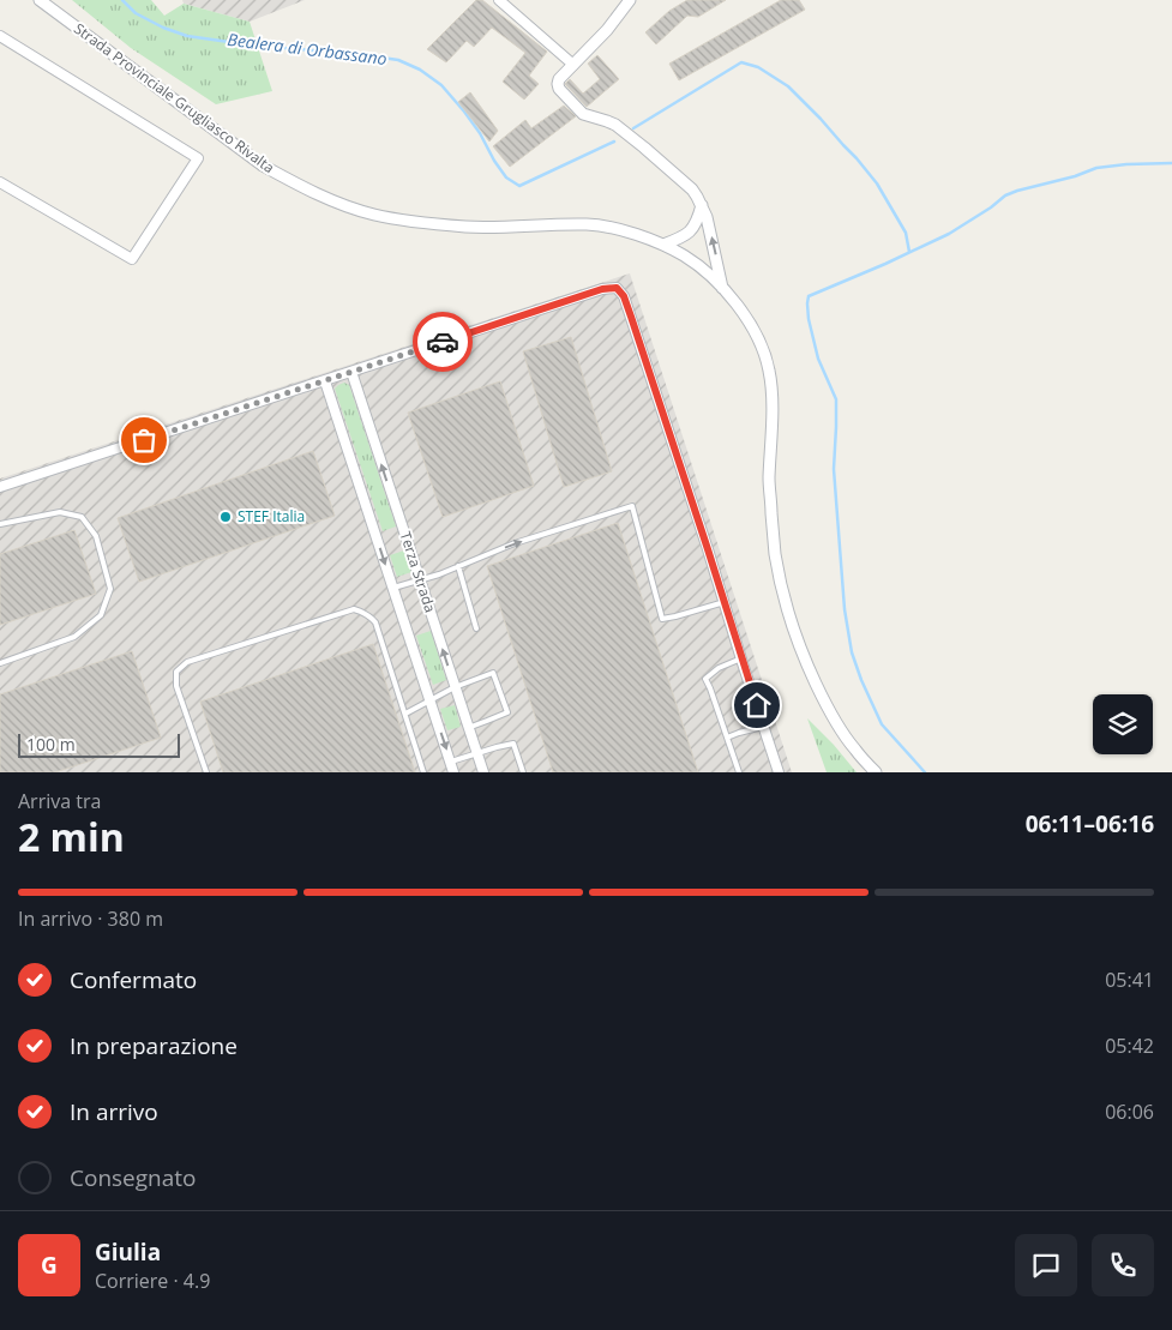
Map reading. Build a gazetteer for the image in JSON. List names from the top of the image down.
{
  "streets": {
    "street": ["Strada Provinciale Grugliasco Rivalta", "Terza Strada"]
  },
  "water": ["Bealera di Orbassano"],
  "places": ["STEF Italia"],
  "scale_bar": "100 m",
  "page": {
    "scale": "100 m",
    "heading": ["2 min", "Arriva tra", "06:11–06:16"],
    "panel": ["Giulia", "Corriere · 4.9"],
    "bar": "In arrivo · 380 m",
    "list": [
      ["Confermato", "05:41"],
      ["In preparazione", "05:42"],
      ["In arrivo", "06:06"],
      "Consegnato"
    ],
    "round": "G"
  }
}
